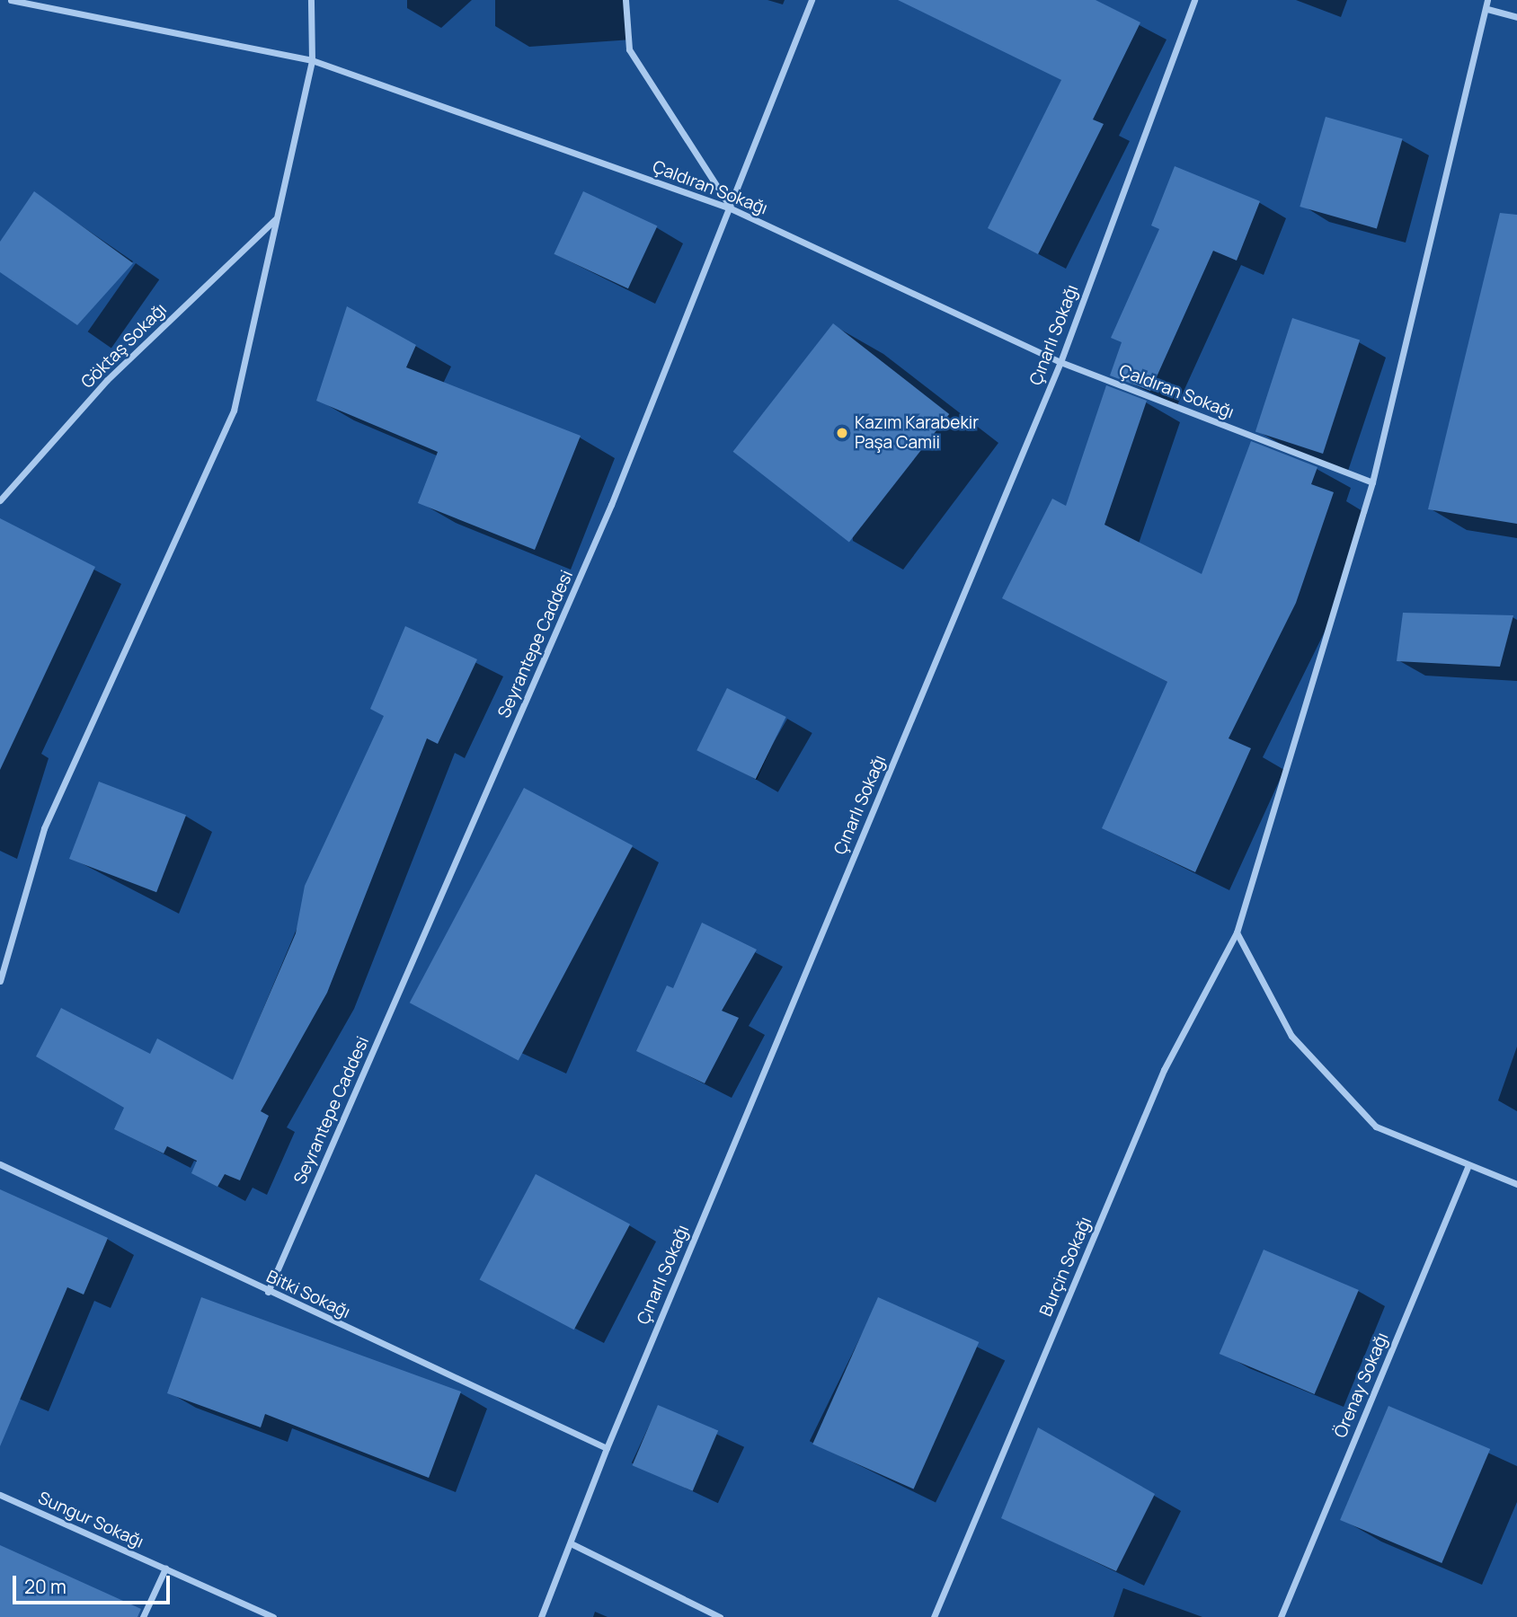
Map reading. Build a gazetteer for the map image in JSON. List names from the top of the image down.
{
  "streets": {
    "street": [
      "Çaldıran Sokağı",
      "Çınarlı Sokağı",
      "Göktaş Sokağı",
      "Seyrantepe Caddesi",
      "Burçin Sokağı",
      "Bitki Sokağı",
      "Örenay Sokağı",
      "Sungur Sokağı"
    ]
  },
  "crossings": [
    ["Çaldıran Sokağı", "Çınarlı Sokağı"],
    ["Çaldıran Sokağı", "Seyrantepe Caddesi"],
    ["Çaldıran Sokağı", "Burçin Sokağı"],
    ["Çınarlı Sokağı", "Bitki Sokağı"],
    ["Seyrantepe Caddesi", "Bitki Sokağı"]
  ],
  "places": ["Kazım Karabekir Paşa Camii"],
  "scale_bar": "20 m"
}
